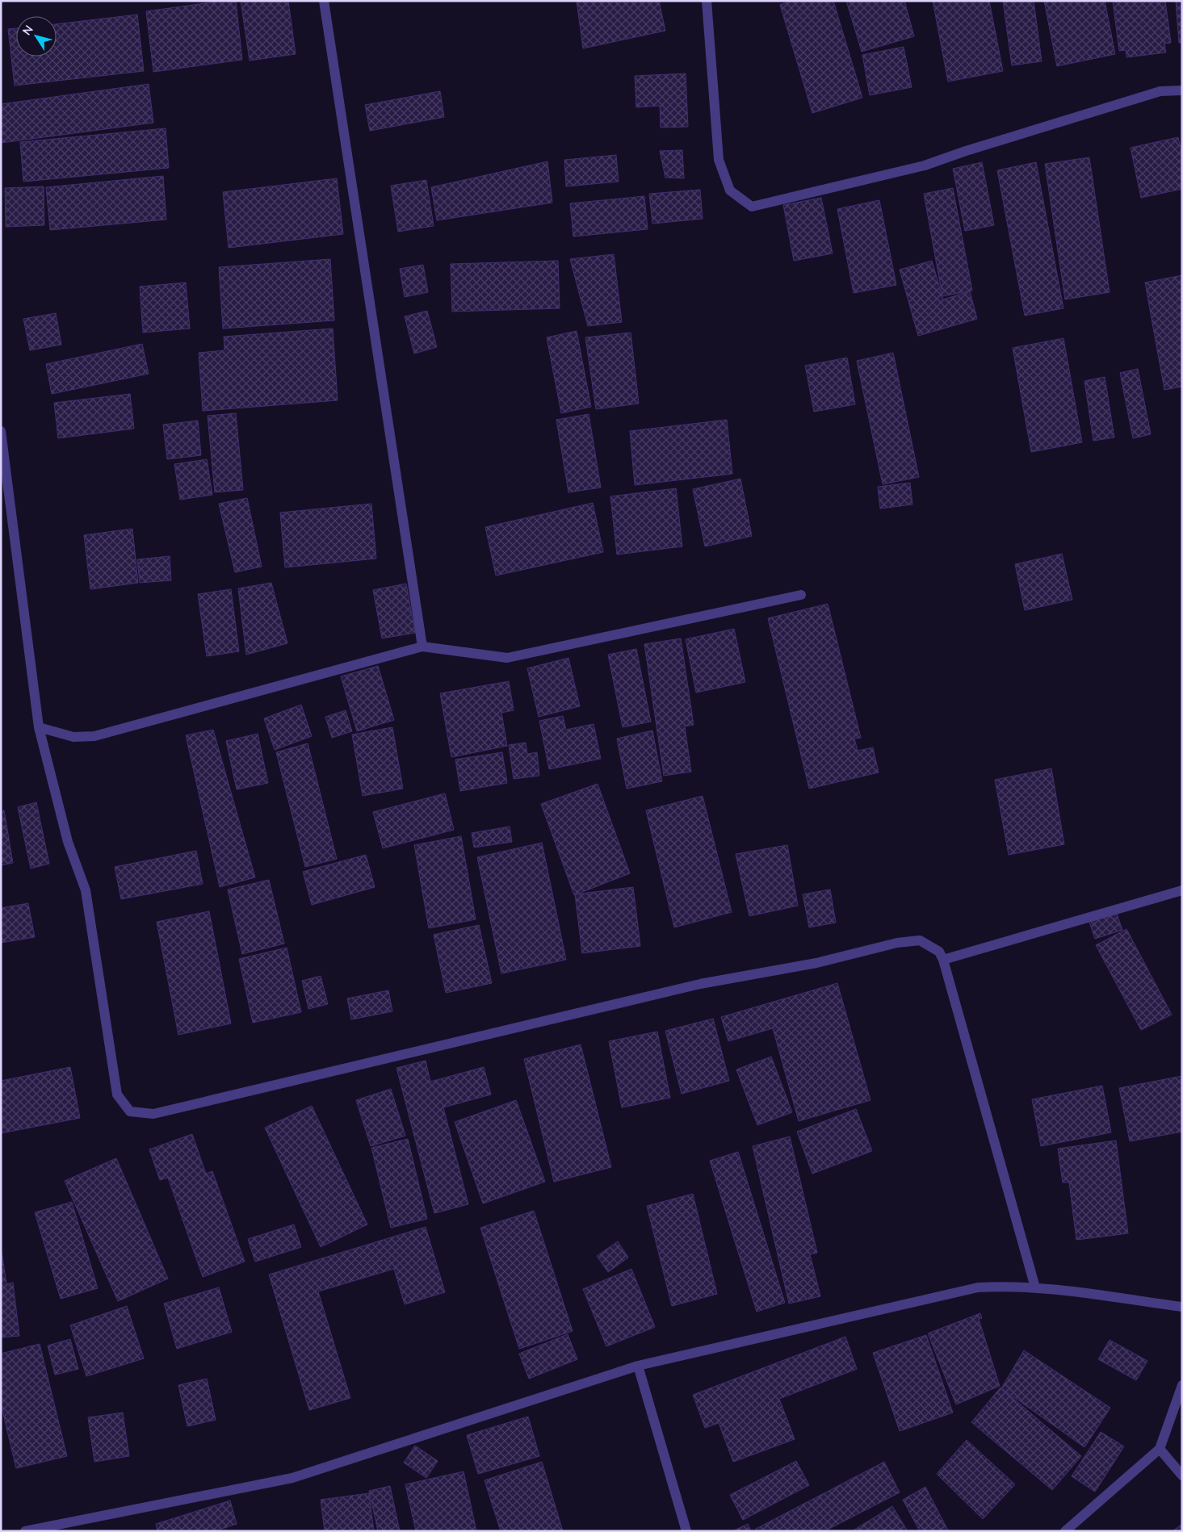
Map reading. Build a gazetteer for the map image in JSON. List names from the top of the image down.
{
  "north": "top left"
}
